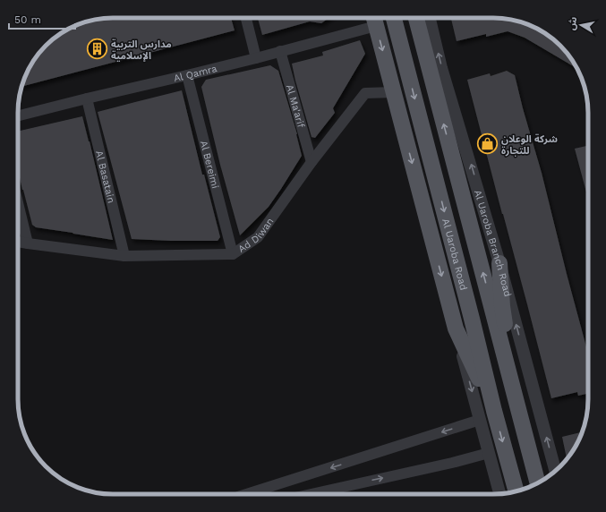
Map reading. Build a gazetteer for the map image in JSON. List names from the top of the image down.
{
  "streets": {
    "main road": ["Al Uaroba Road"],
    "street": [
      "Al Qamra",
      "Al Ma'arif",
      "Al Bereimi",
      "Al Basatain",
      "Ad Diwan",
      "Al Uaroba Branch Road"
    ]
  },
  "crossings": [
    ["Al Qamra", "Al Ma'arif"],
    ["Al Qamra", "Al Bereimi"],
    ["Al Qamra", "Al Basatain"],
    ["Al Ma'arif", "Ad Diwan"],
    ["Al Bereimi", "Ad Diwan"],
    ["Al Basatain", "Ad Diwan"]
  ],
  "places": {
    "building": ["مدارس التربية الإسلامية"],
    "shop": ["شركة الوعلان للتجارة"]
  },
  "scale_bar": "50 m",
  "north": "left"
}
